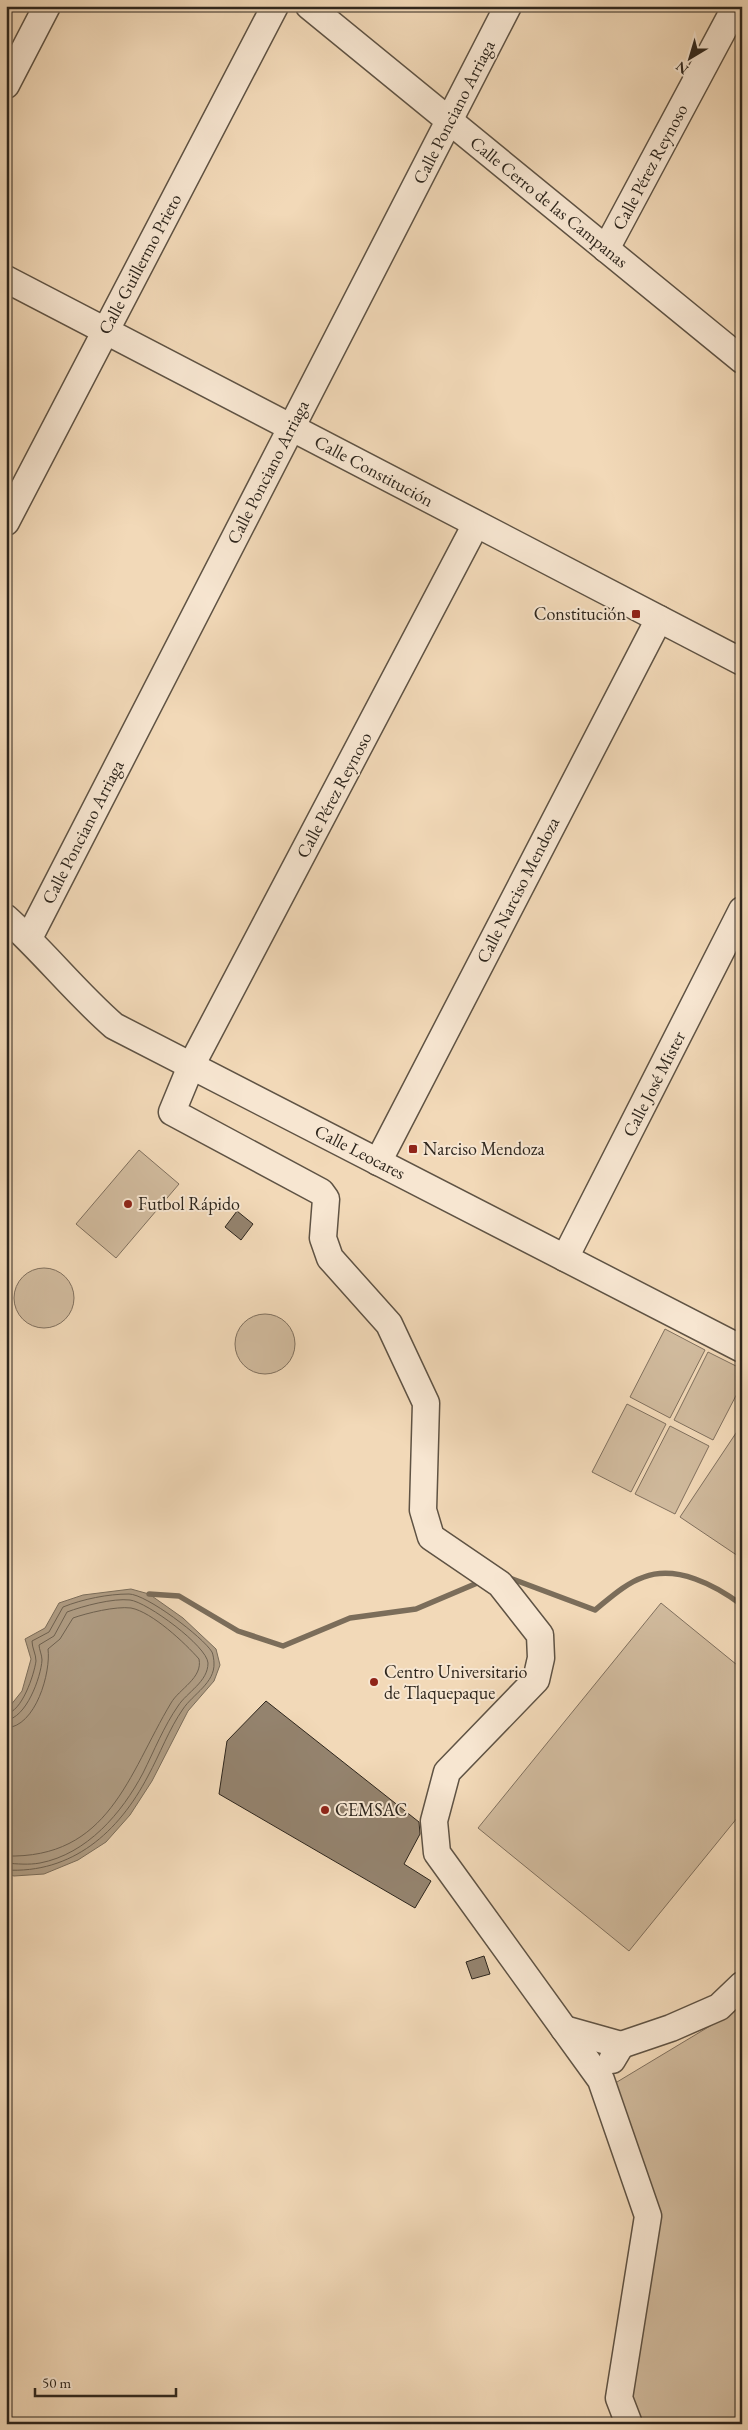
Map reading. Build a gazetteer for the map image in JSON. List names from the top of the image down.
{
  "streets": {
    "street": [
      "Calle Ponciano Arriaga",
      "Calle Pérez Reynoso",
      "Calle Cerro de las Campanas",
      "Calle Guillermo Prieto",
      "Calle Constitución",
      "Calle Narciso Mendoza",
      "Calle José Mister",
      "Calle Leocares"
    ]
  },
  "crossings": [
    ["Calle Ponciano Arriaga", "Calle Cerro de las Campanas"],
    ["Calle Ponciano Arriaga", "Calle Constitución"],
    ["Calle Ponciano Arriaga", "Calle Leocares"],
    ["Calle Pérez Reynoso", "Calle Cerro de las Campanas"],
    ["Calle Pérez Reynoso", "Calle Constitución"],
    ["Calle Pérez Reynoso", "Calle Leocares"],
    ["Calle Guillermo Prieto", "Calle Constitución"],
    ["Calle Constitución", "Calle Narciso Mendoza"],
    ["Calle Narciso Mendoza", "Calle Leocares"],
    ["Calle José Mister", "Calle Leocares"]
  ],
  "places": {
    "transit": ["Constitución", "Narciso Mendoza"],
    "other": ["Futbol Rápido", "Centro Universitario de Tlaquepaque", "CEMSAC"]
  },
  "scale_bar": "50 m",
  "north": "bottom left"
}
